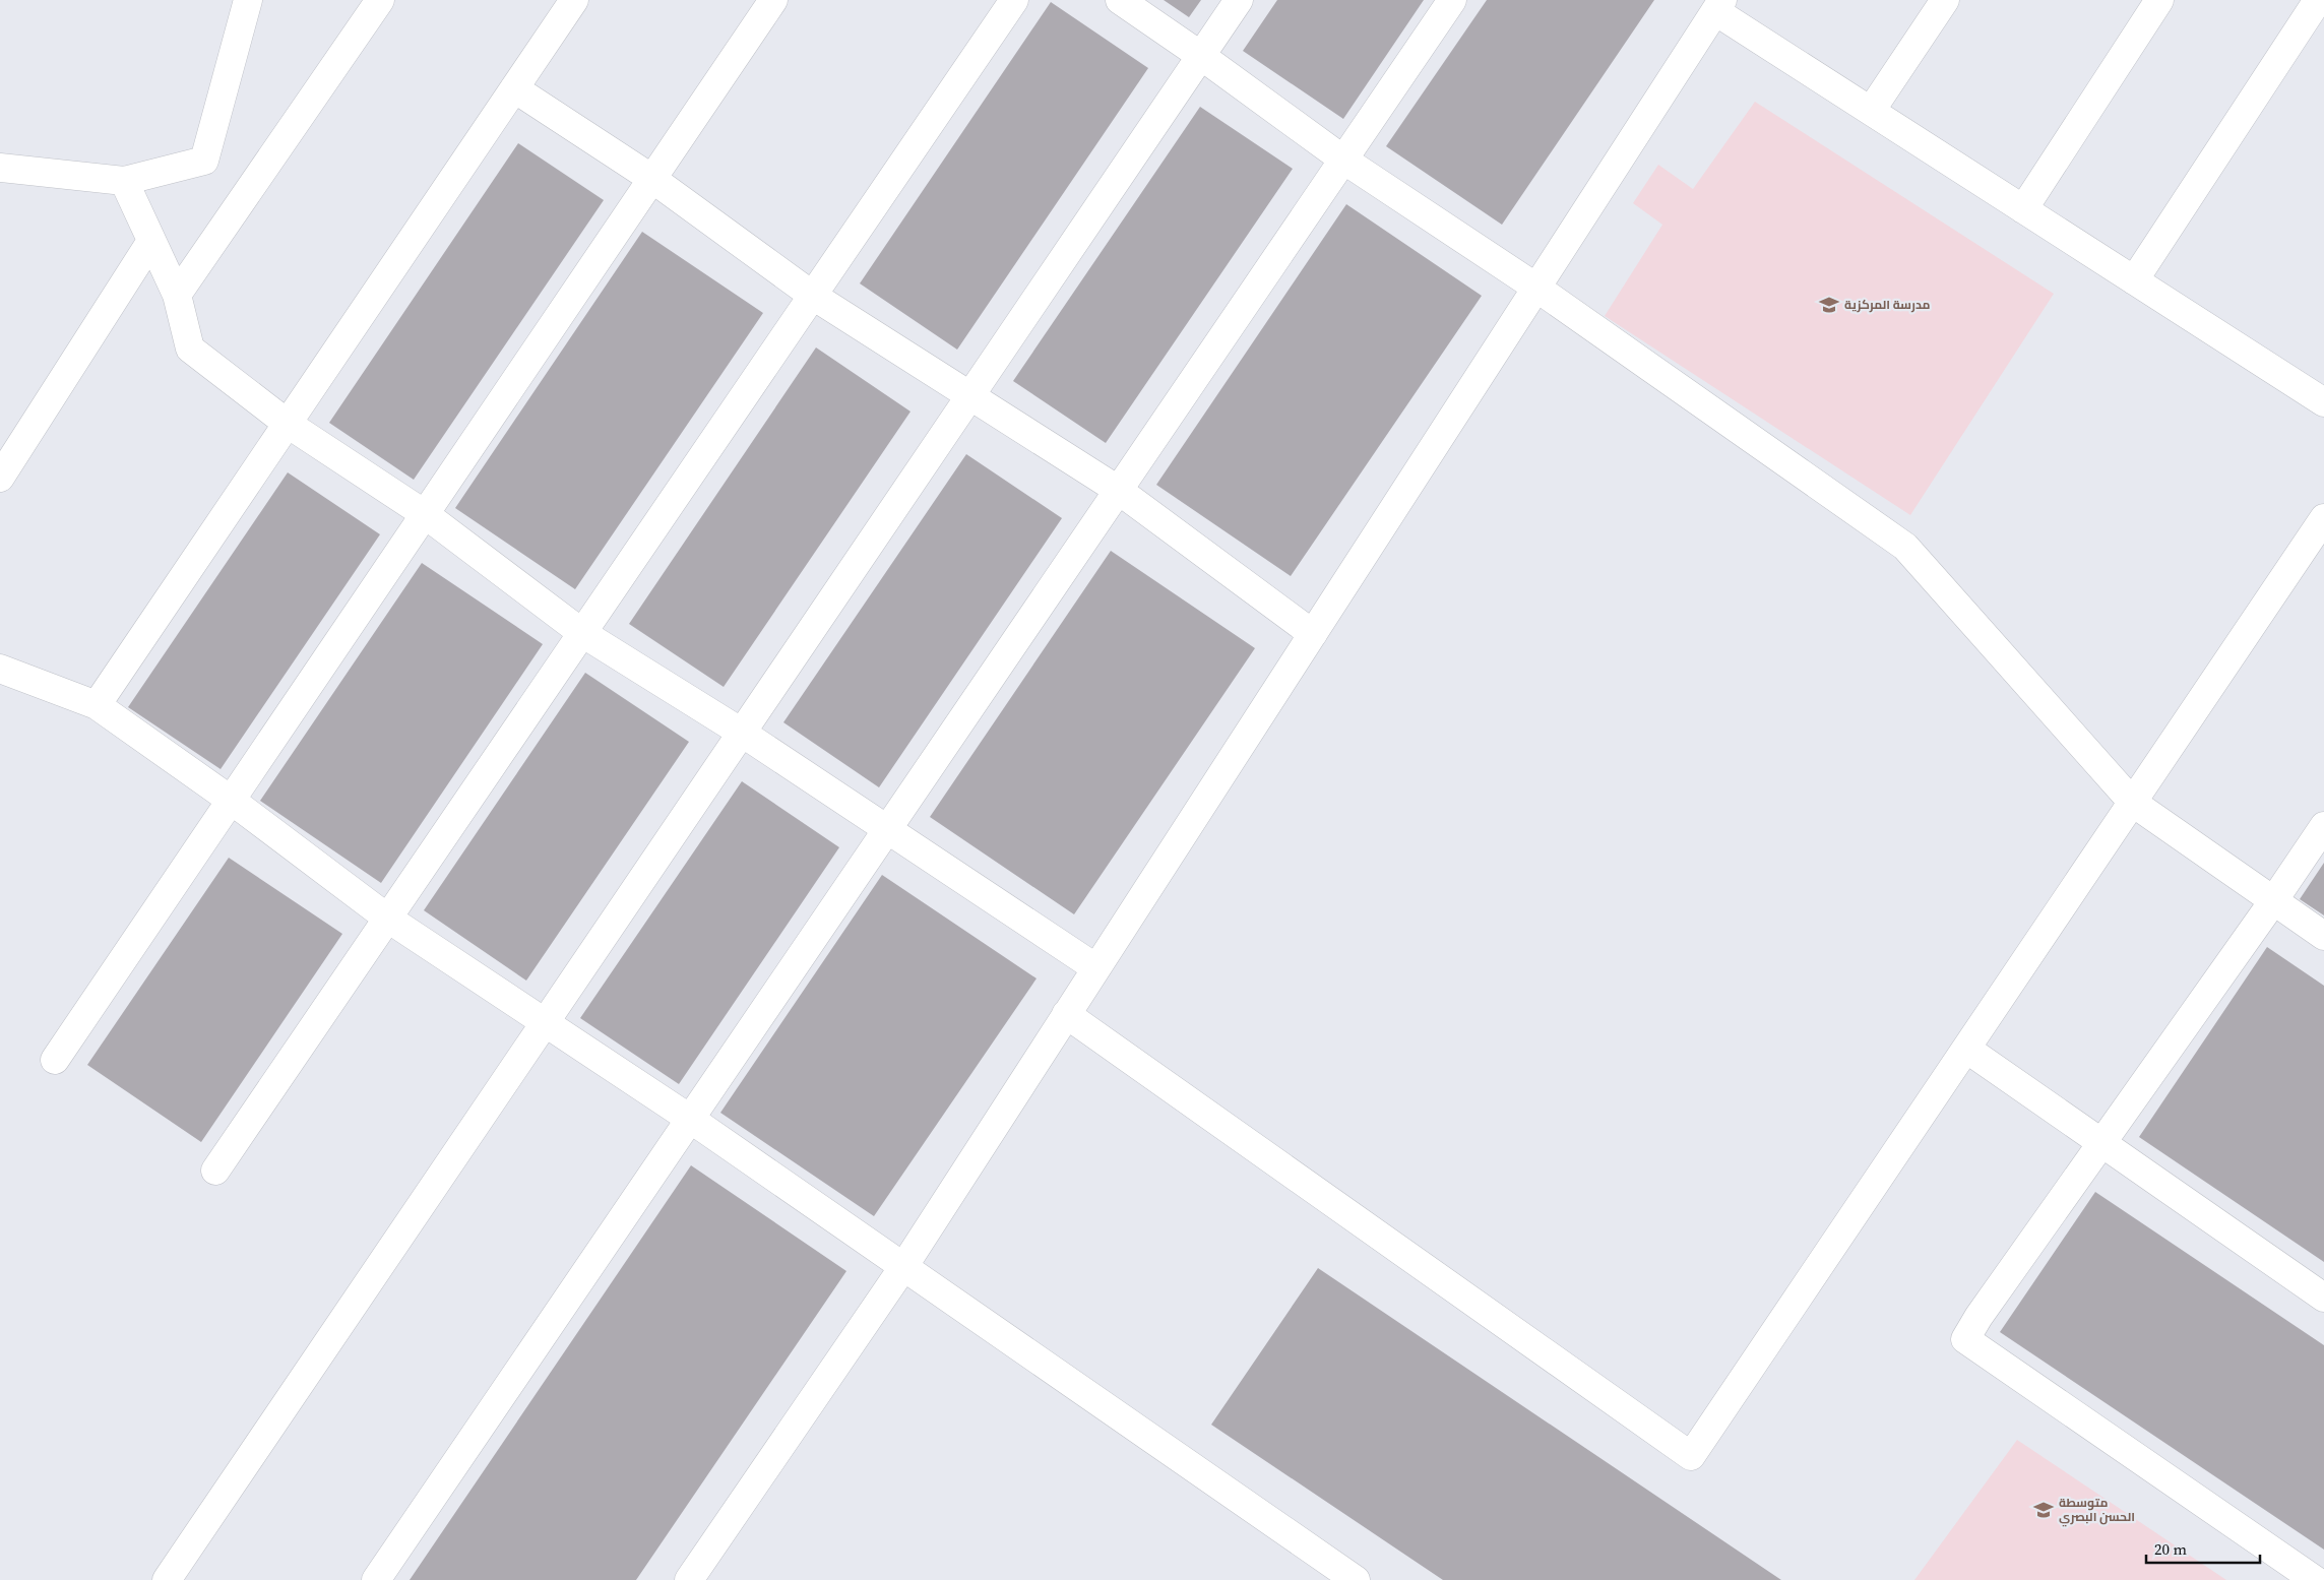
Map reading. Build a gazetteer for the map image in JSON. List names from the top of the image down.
{
  "places": {
    "school or university": ["مدرسة المركزية", "متوسطة الحسن البصري"]
  },
  "scale_bar": "20 m"
}
